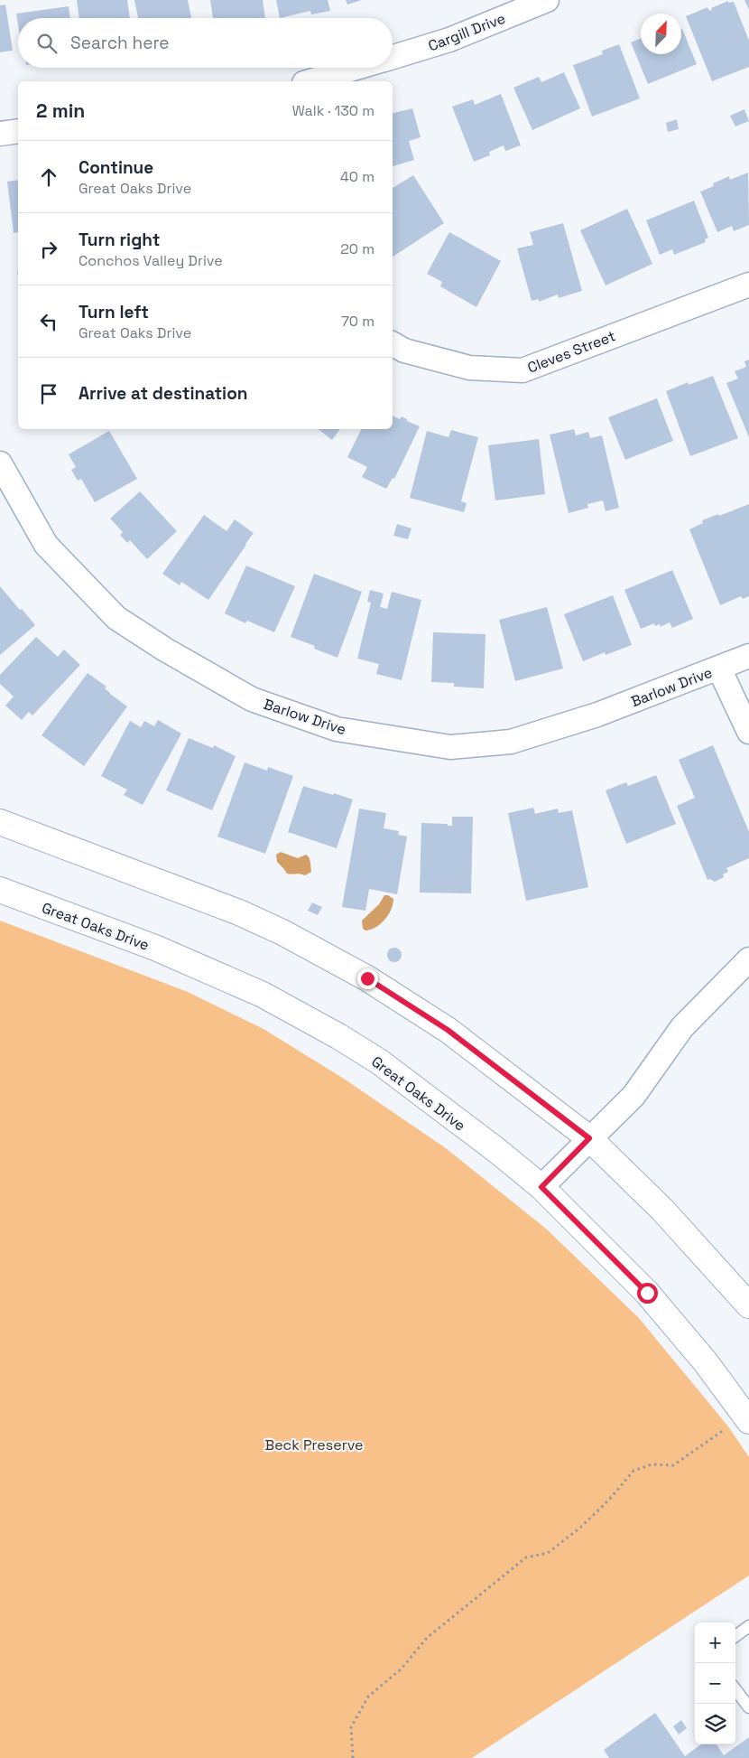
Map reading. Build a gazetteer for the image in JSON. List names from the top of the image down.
{
  "streets": {
    "street": [
      "Cargill Drive",
      "Cleves Street",
      "Barlow Drive",
      "Great Oaks Drive"
    ]
  },
  "parks": ["Beck Preserve"],
  "north": "top right",
  "page": {
    "search": "Search here",
    "heading": ["2 min", "Walk · 130 m"],
    "list": [
      ["Continue", "Great Oaks Drive", "40 m"],
      ["Turn right", "Conchos Valley Drive", "20 m"],
      ["Turn left", "Great Oaks Drive", "70 m"],
      "Arrive at destination"
    ],
    "map_buttons": ["+", "−"]
  }
}
